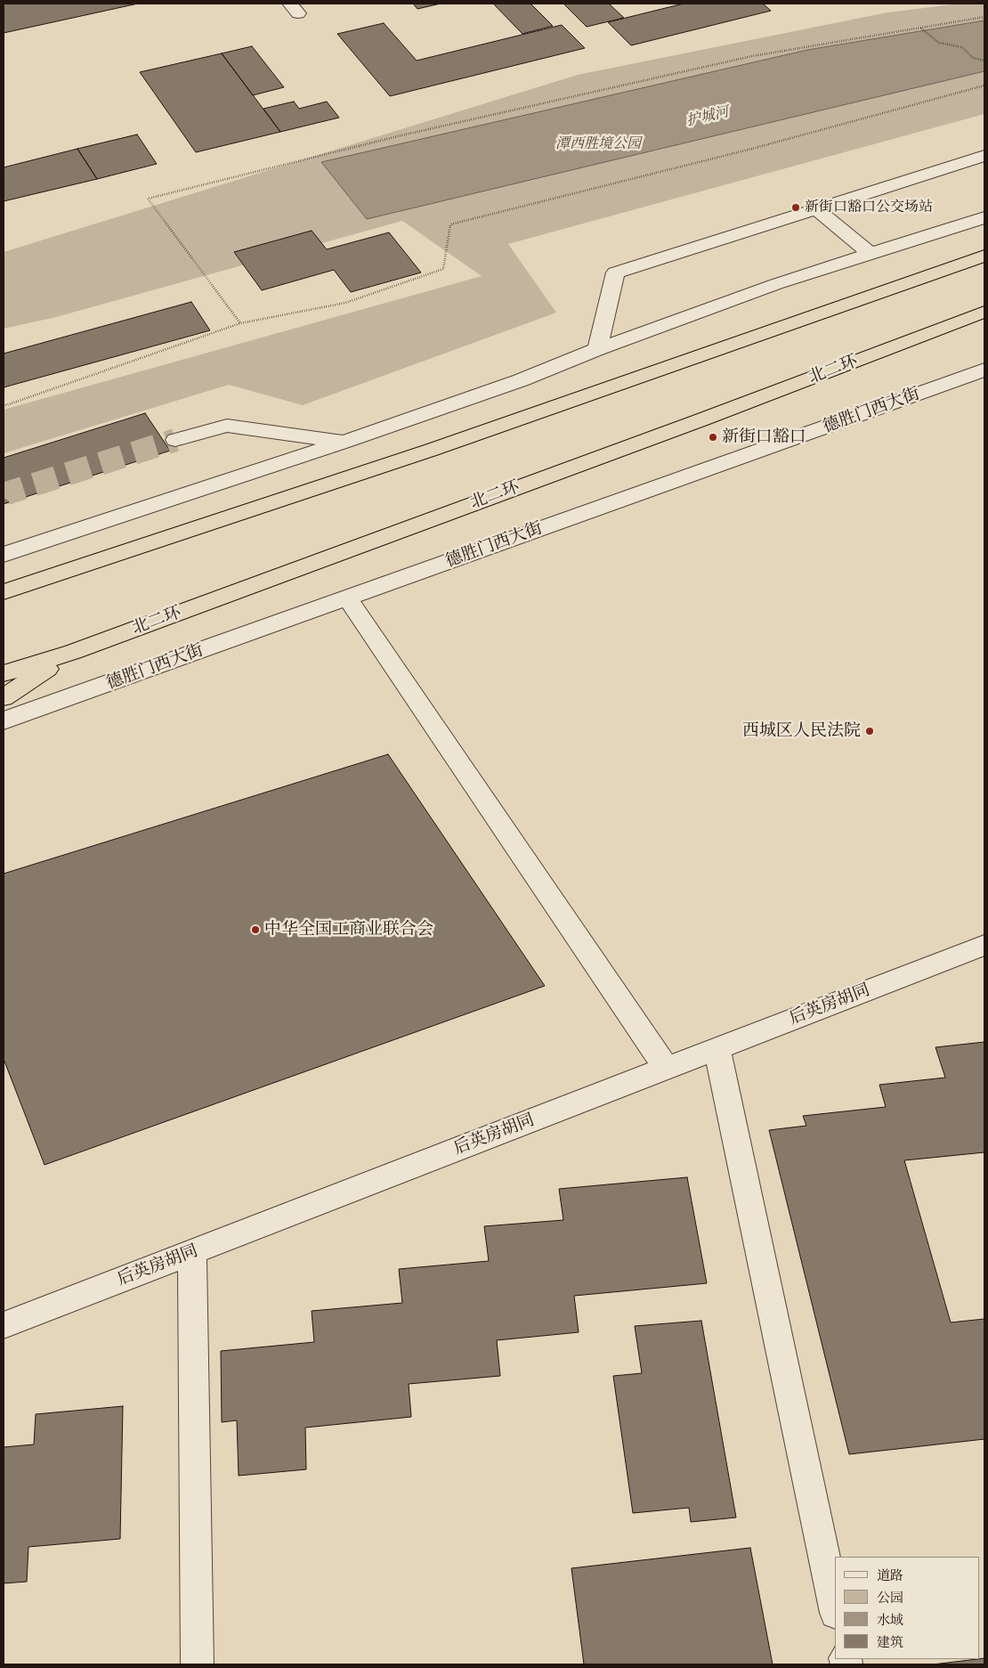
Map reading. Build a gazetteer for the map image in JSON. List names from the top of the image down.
{
  "streets": {
    "highway": ["北二环"],
    "street": ["德胜门西大街", "后英房胡同"]
  },
  "water": ["护城河"],
  "parks": ["潭西胜境公园"],
  "places": [
    "新街口豁口公交场站",
    "新街口豁口",
    "西城区人民法院",
    "中华全国工商业联合会"
  ],
  "legend": [
    "道路",
    "公园",
    "水域",
    "建筑"
  ]
}
